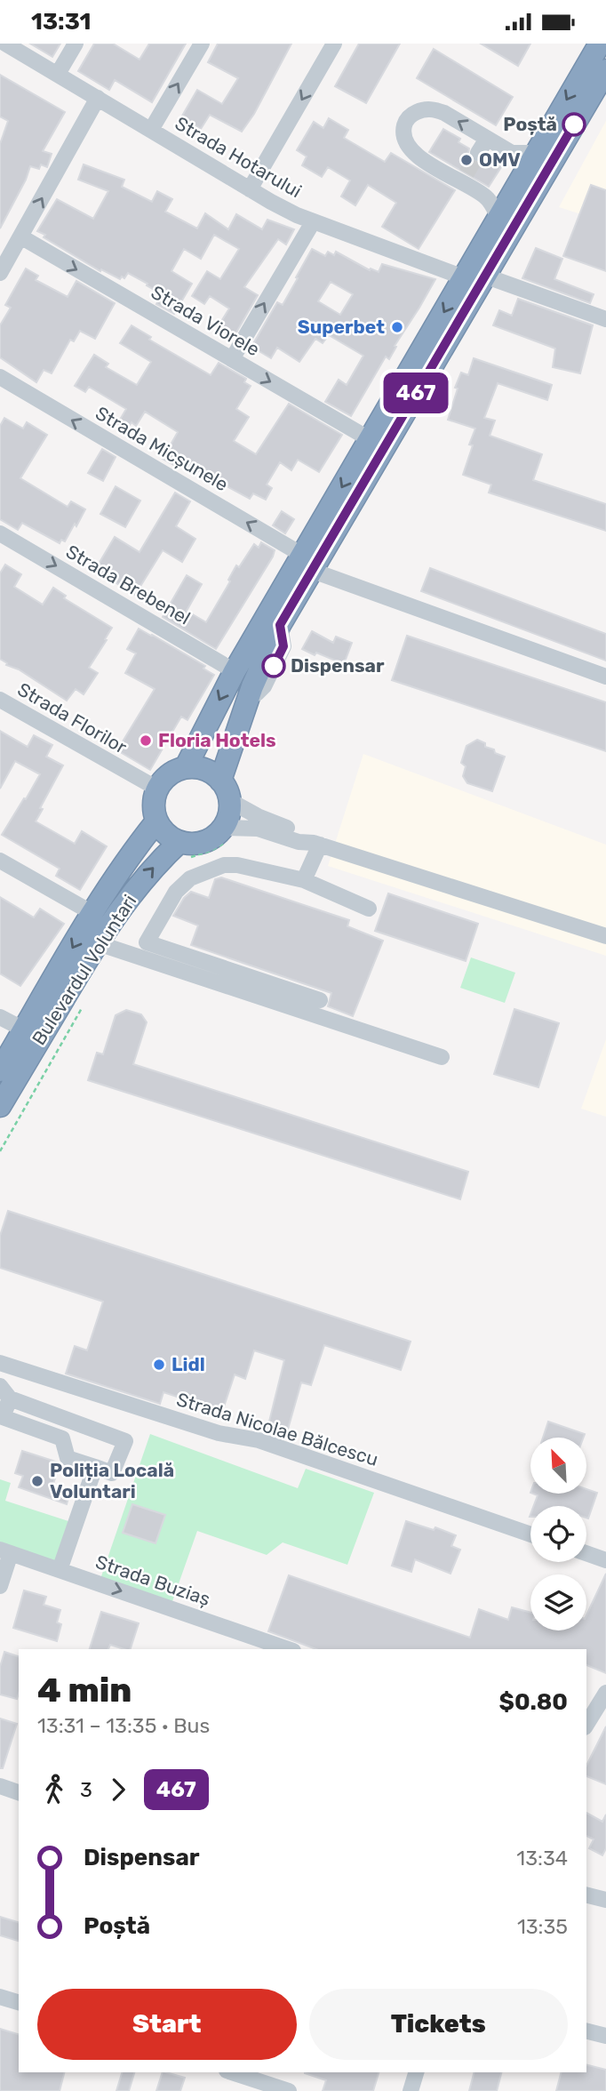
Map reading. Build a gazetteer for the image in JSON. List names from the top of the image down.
{
  "streets": {
    "highway": ["Bulevardul Voluntari"],
    "street": [
      "Strada Hotarului",
      "Strada Viorele",
      "Strada Micșunele",
      "Strada Brebenel",
      "Strada Florilor",
      "Strada Nicolae Bălcescu",
      "Strada Buziaș"
    ]
  },
  "crossings": [
    ["Strada Florilor", "Bulevardul Voluntari"]
  ],
  "one_way": [
    "Strada Viorele",
    "Strada Micșunele",
    "Strada Brebenel",
    "Strada Buziaș"
  ],
  "places": [
    "Poștă",
    "OMV",
    "Superbet",
    "Dispensar",
    "Floria Hotels",
    "Lidl",
    "Poliția Locală Voluntari"
  ],
  "lines": ["bus line 467"],
  "north": "top left",
  "page": {
    "status": "13:31",
    "on_map": "467",
    "heading": ["4 min", "13:31 – 13:35 · Bus", "$0.80"],
    "legs": ["3", "467"],
    "list": [
      {
        "name": "Dispensar",
        "value": "13:34"
      },
      {
        "name": "Poștă",
        "value": "13:35"
      }
    ],
    "buttons": ["Start", "Tickets"]
  }
}
